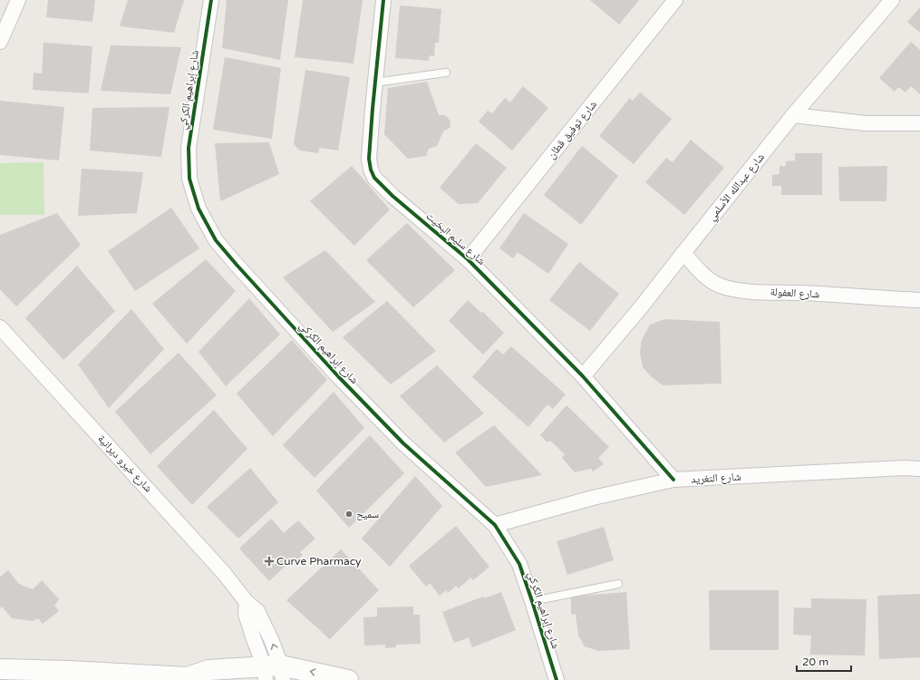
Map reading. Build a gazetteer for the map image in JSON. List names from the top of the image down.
{
  "streets": {
    "street": [
      "شارع إبراهيم الكركي",
      "شارع توفيق قطان",
      "شارع عبدالله الأسلمي",
      "شارع سليم البخيت",
      "شارع العفولة",
      "شارع خيرو ديرانية",
      "شارع التغريد"
    ]
  },
  "crossings": [
    ["شارع إبراهيم الكركي", "شارع التغريد"],
    ["شارع توفيق قطان", "شارع سليم البخيت"],
    ["شارع عبدالله الأسلمي", "شارع سليم البخيت"],
    ["شارع عبدالله الأسلمي", "شارع العفولة"],
    ["شارع سليم البخيت", "شارع التغريد"]
  ],
  "places": {
    "other": ["سميح"],
    "health": ["Curve Pharmacy"]
  },
  "scale_bar": "20 m"
}
